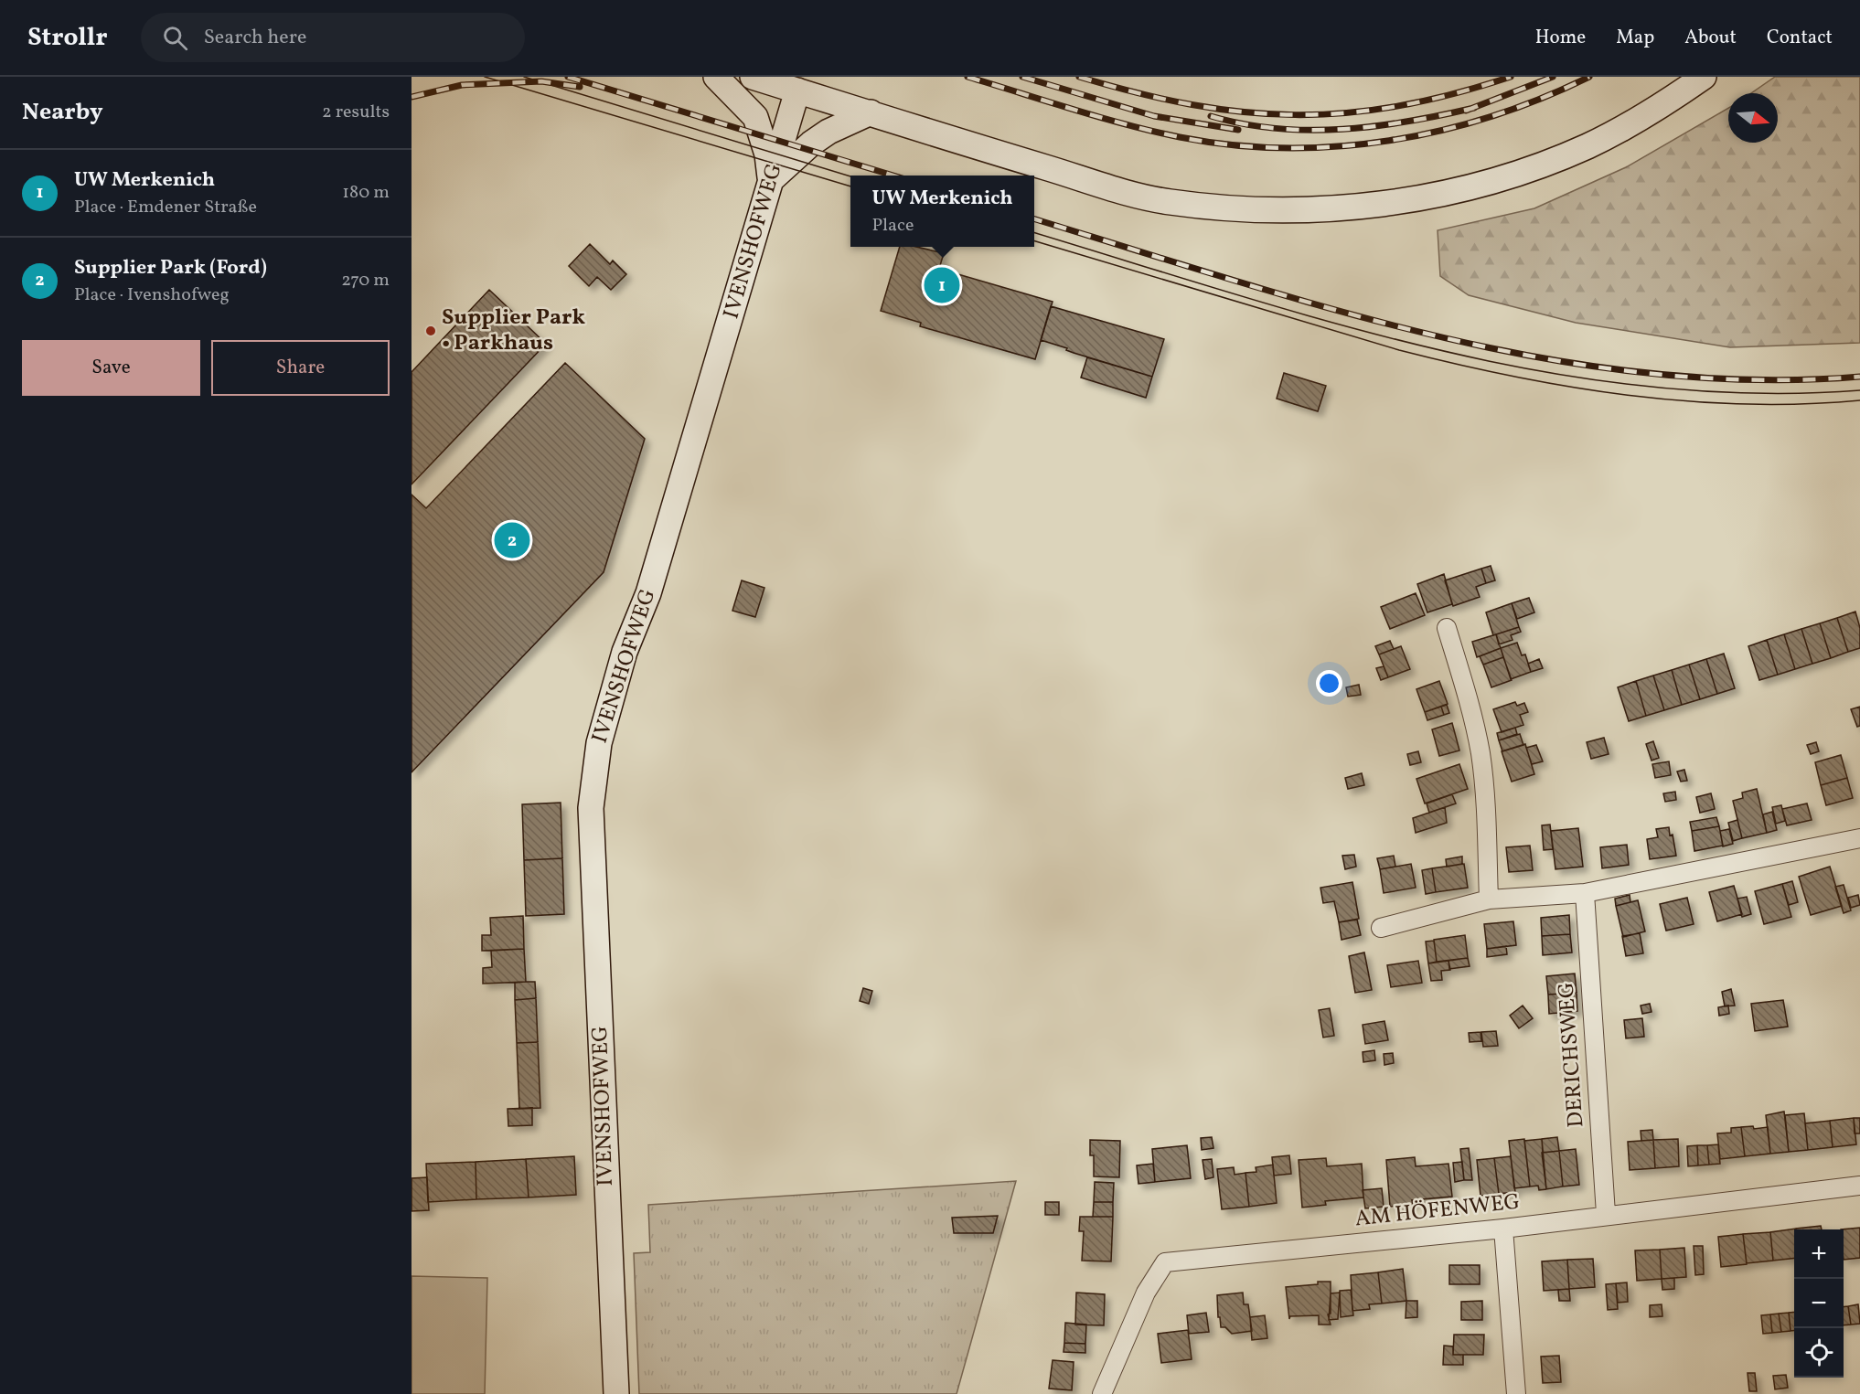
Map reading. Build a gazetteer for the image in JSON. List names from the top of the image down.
{
  "streets": {
    "street": ["IVENSHOFWEG", "DERICHSWEG", "AM HÖFENWEG"]
  },
  "crossings": [
    ["DERICHSWEG", "AM HÖFENWEG"]
  ],
  "places": ["Supplier Park • Parkhaus"],
  "north": "right",
  "page": {
    "header": "Strollr",
    "search": "Search here",
    "nav": [
      "Home",
      "Map",
      "About",
      "Contact"
    ],
    "heading": ["Nearby", "2 results"],
    "list": [
      {
        "mark": "1",
        "name": "UW Merkenich",
        "note": "Place · Emdener Straße",
        "value": "180 m"
      },
      {
        "mark": "2",
        "name": "Supplier Park (Ford)",
        "note": "Place · Ivenshofweg",
        "value": "270 m"
      }
    ],
    "popup": ["UW Merkenich", "Place"],
    "pins": ["1", "2"],
    "buttons": ["Save", "Share"],
    "map_buttons": ["+", "−"]
  }
}
